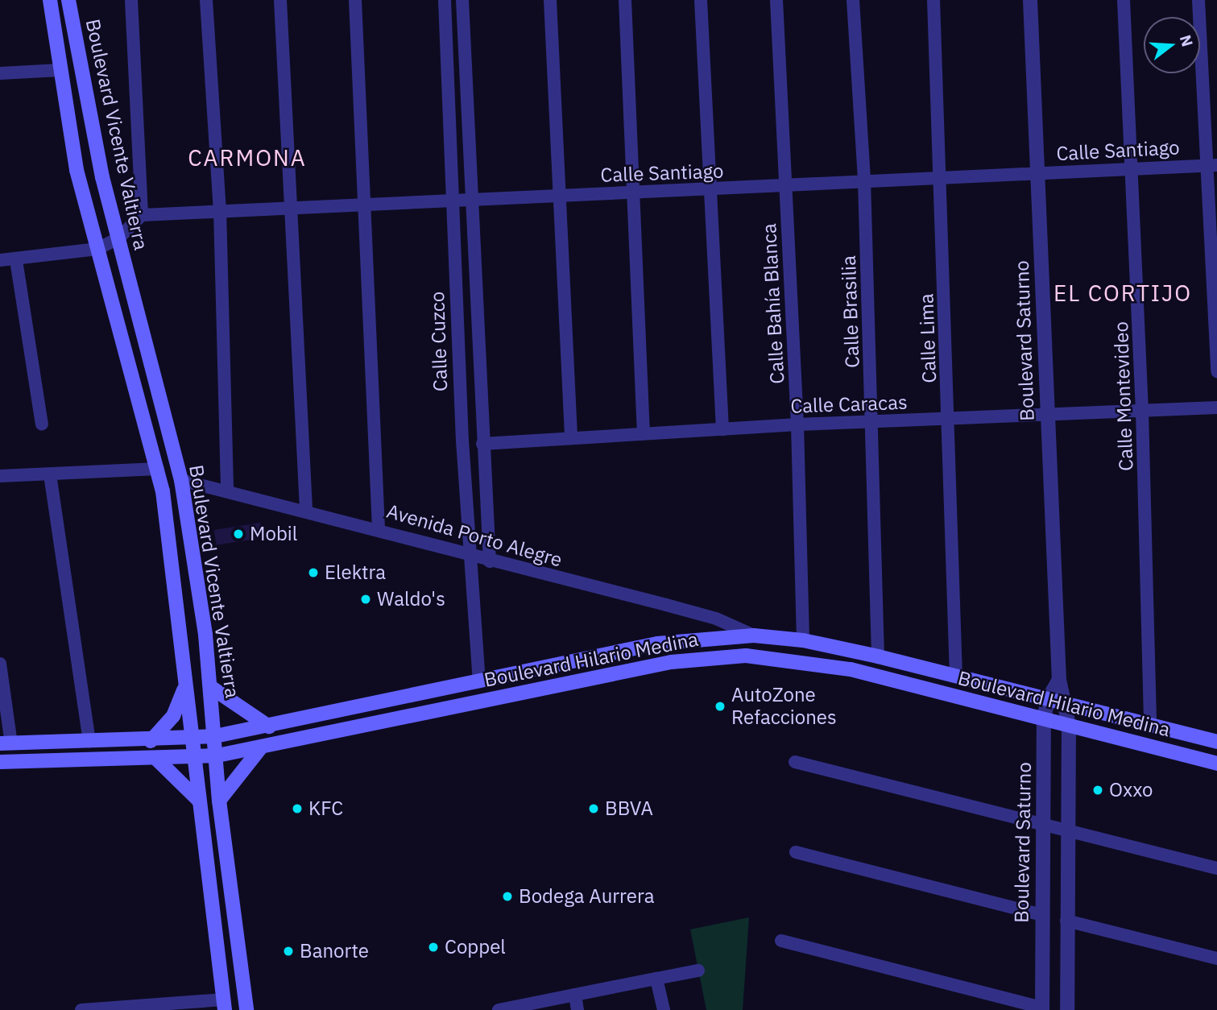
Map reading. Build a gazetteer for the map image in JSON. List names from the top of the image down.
{
  "streets": {
    "main road": ["Boulevard Vicente Valtierra", "Boulevard Hilario Medina"],
    "street": [
      "Calle Santiago",
      "Calle Bahía Blanca",
      "Calle Brasilia",
      "Calle Lima",
      "Boulevard Saturno",
      "Calle Cuzco",
      "Calle Montevideo",
      "Calle Caracas",
      "Avenida Porto Alegre"
    ]
  },
  "crossings": [
    ["Boulevard Vicente Valtierra", "Avenida Porto Alegre"],
    ["Boulevard Vicente Valtierra", "Boulevard Hilario Medina"],
    ["Calle Santiago", "Calle Bahía Blanca"],
    ["Calle Santiago", "Calle Brasilia"],
    ["Calle Santiago", "Calle Lima"],
    ["Calle Santiago", "Boulevard Saturno"],
    ["Calle Santiago", "Calle Cuzco"],
    ["Calle Santiago", "Calle Montevideo"],
    ["Calle Bahía Blanca", "Calle Caracas"],
    ["Calle Bahía Blanca", "Boulevard Hilario Medina"],
    ["Calle Brasilia", "Calle Caracas"],
    ["Calle Brasilia", "Boulevard Hilario Medina"],
    ["Calle Lima", "Calle Caracas"],
    ["Calle Lima", "Boulevard Hilario Medina"],
    ["Boulevard Saturno", "Calle Caracas"],
    ["Boulevard Saturno", "Boulevard Hilario Medina"],
    ["Calle Cuzco", "Calle Caracas"],
    ["Calle Cuzco", "Avenida Porto Alegre"],
    ["Calle Cuzco", "Boulevard Hilario Medina"],
    ["Calle Montevideo", "Calle Caracas"],
    ["Calle Montevideo", "Boulevard Hilario Medina"],
    ["Avenida Porto Alegre", "Boulevard Hilario Medina"]
  ],
  "districts": ["CARMONA", "EL CORTIJO"],
  "places": [
    "Mobil",
    "Elektra",
    "Waldo's",
    "AutoZone Refacciones",
    "Oxxo",
    "KFC",
    "BBVA",
    "Bodega Aurrera",
    "Coppel",
    "Banorte"
  ],
  "north": "right"
}
